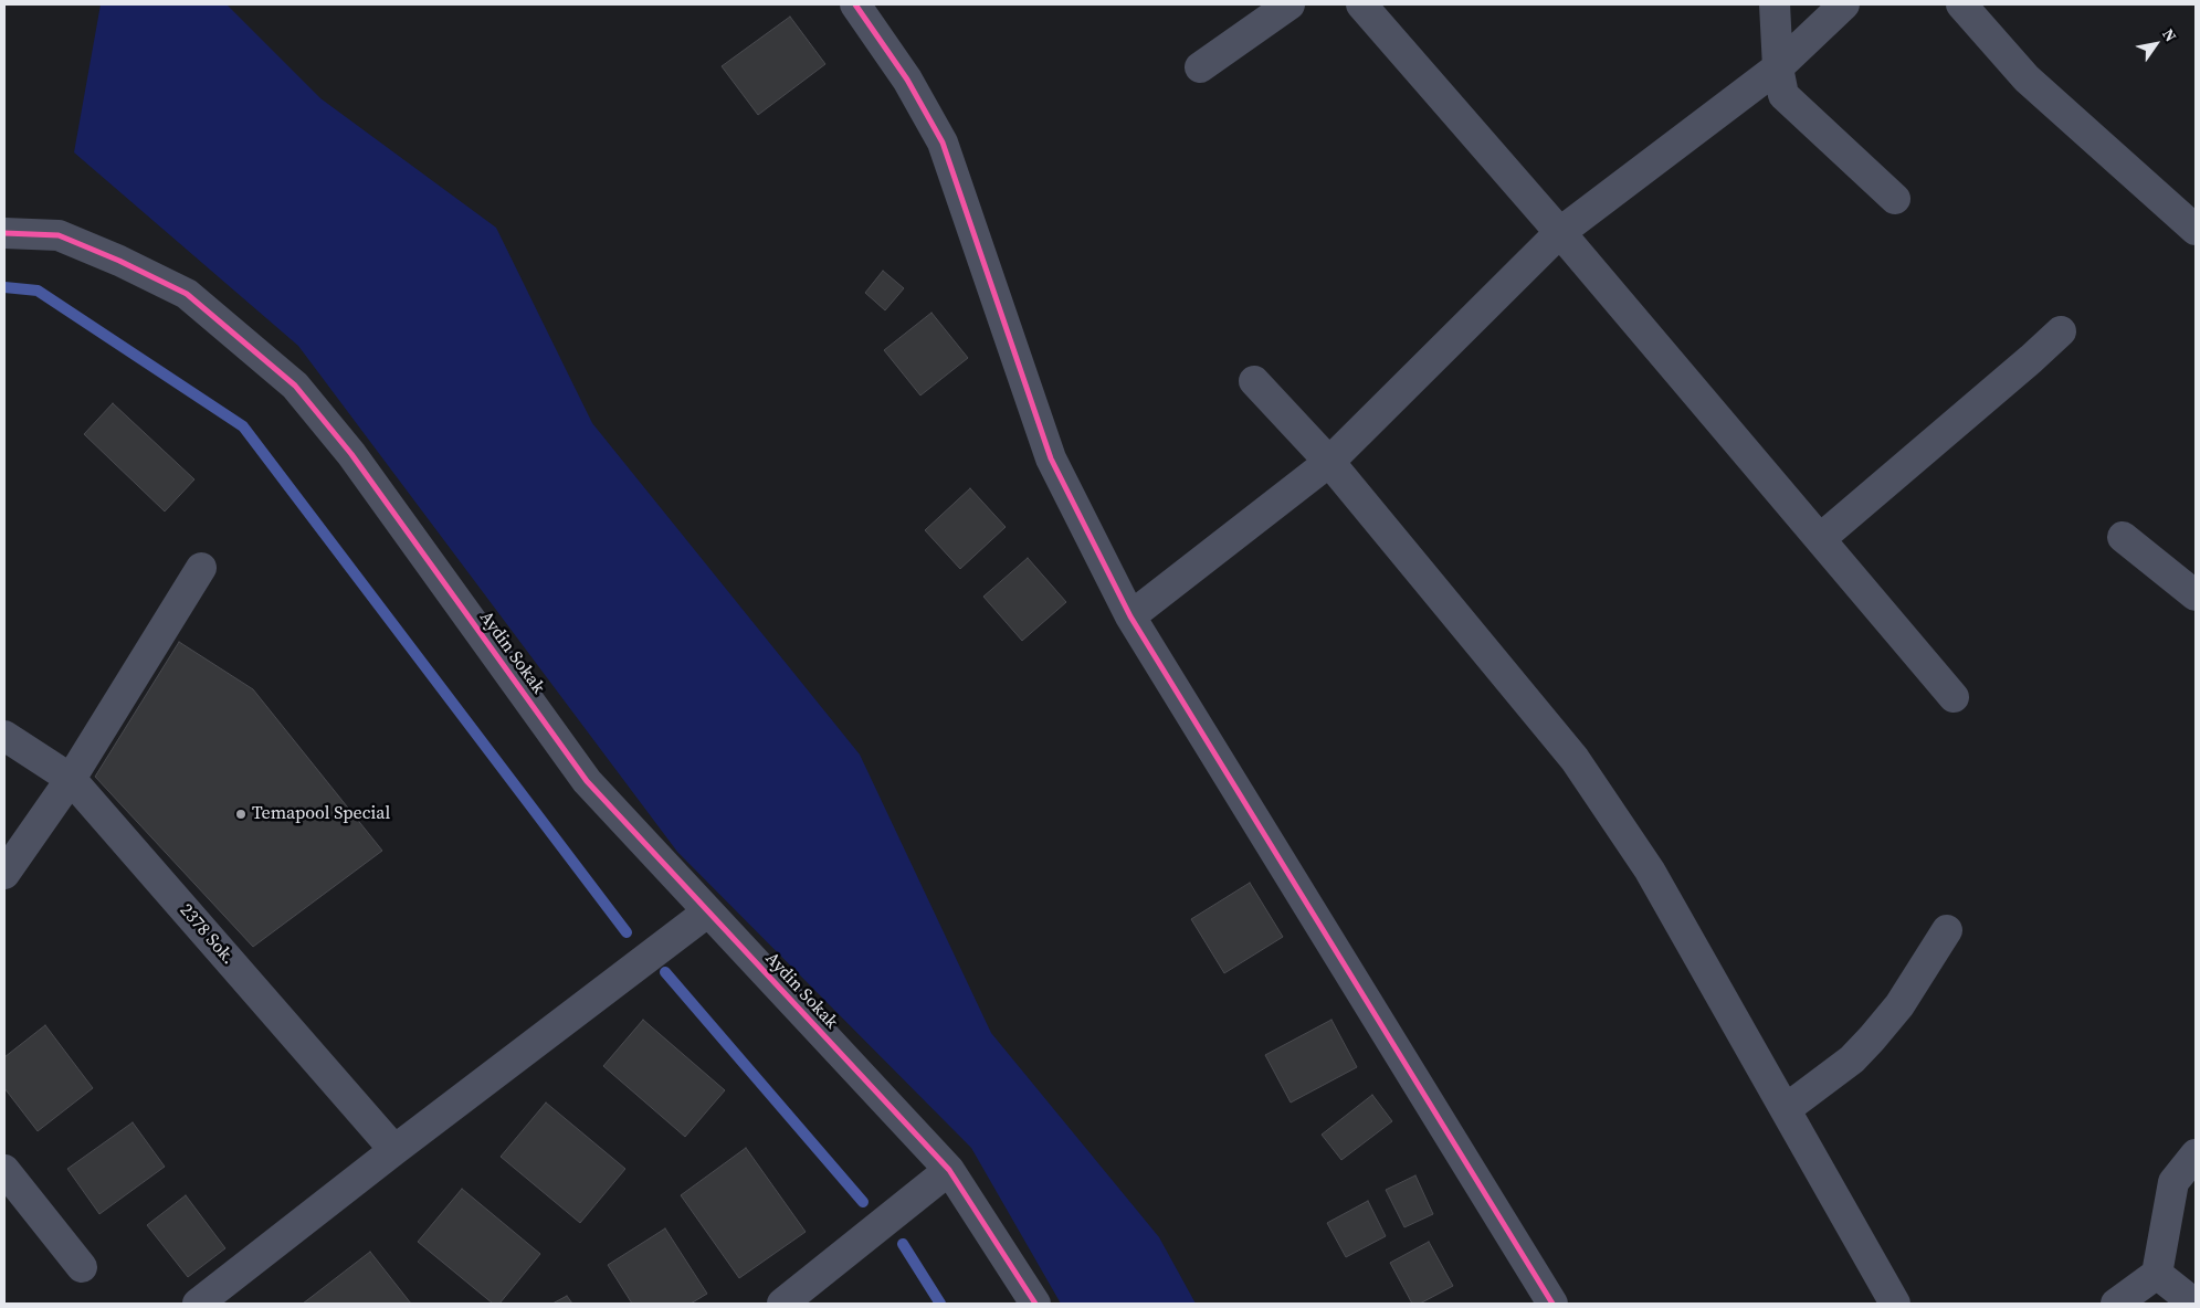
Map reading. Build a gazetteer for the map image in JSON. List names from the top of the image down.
{
  "streets": {
    "street": ["Aydin Sokak", "2378 Sok."]
  },
  "places": ["Temapool Special"],
  "north": "top right"
}
